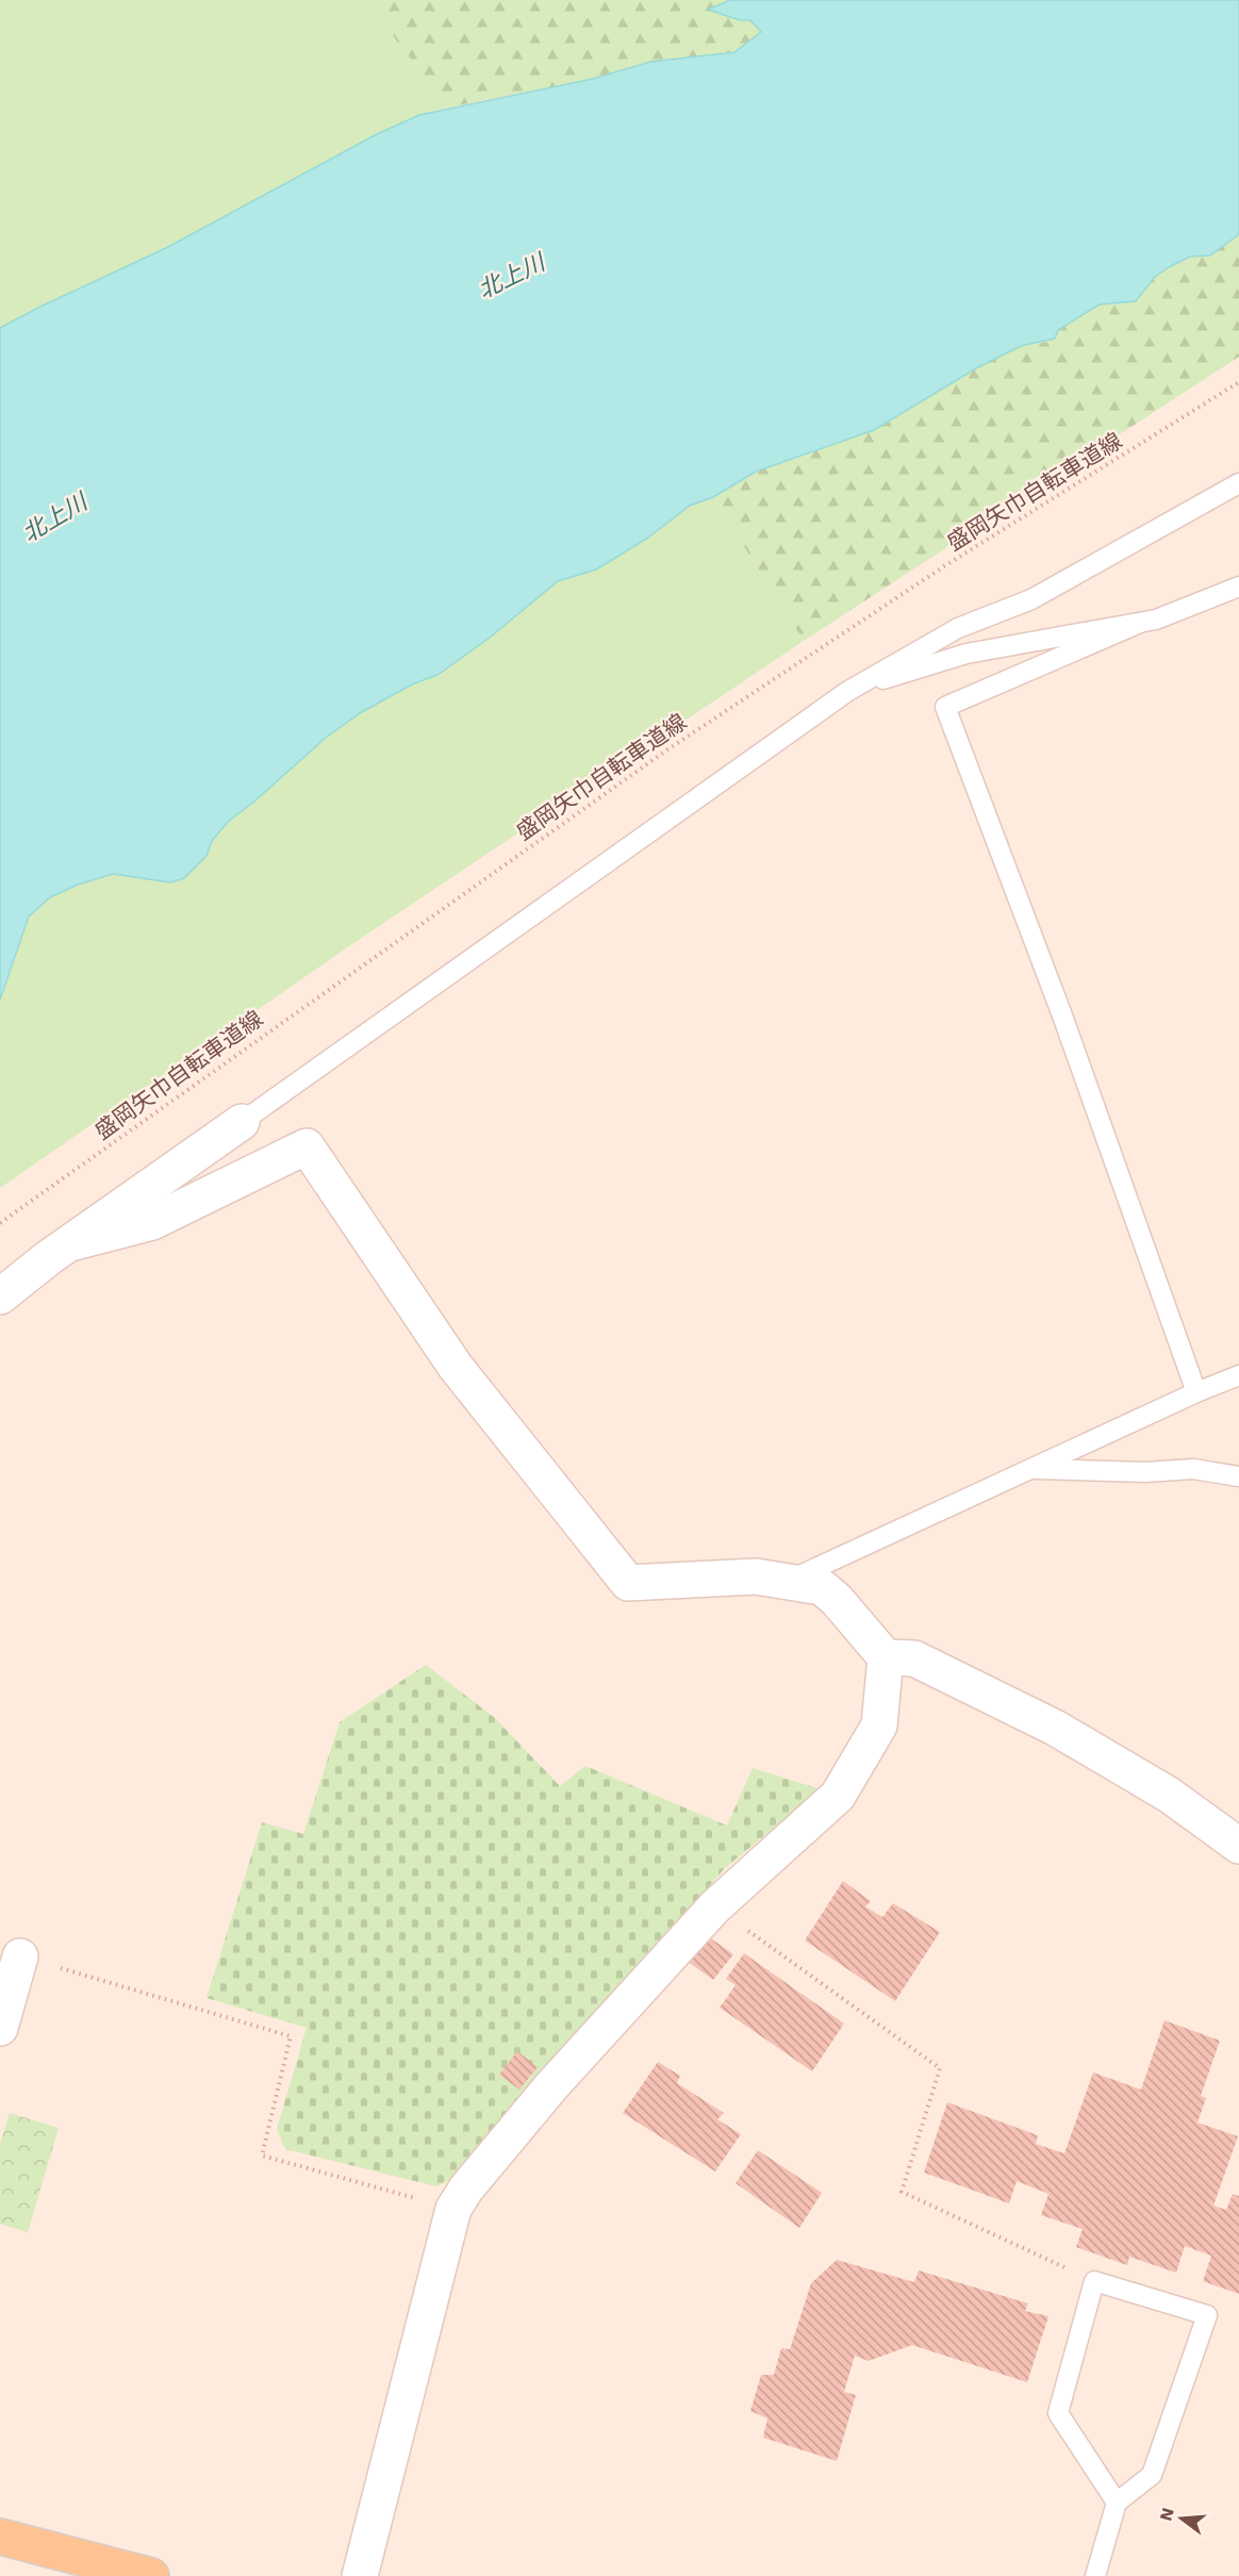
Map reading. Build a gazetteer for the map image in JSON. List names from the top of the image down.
{
  "streets": {
    "path": ["盛岡矢巾自転車道線"]
  },
  "water": ["北上川"],
  "north": "left"
}
